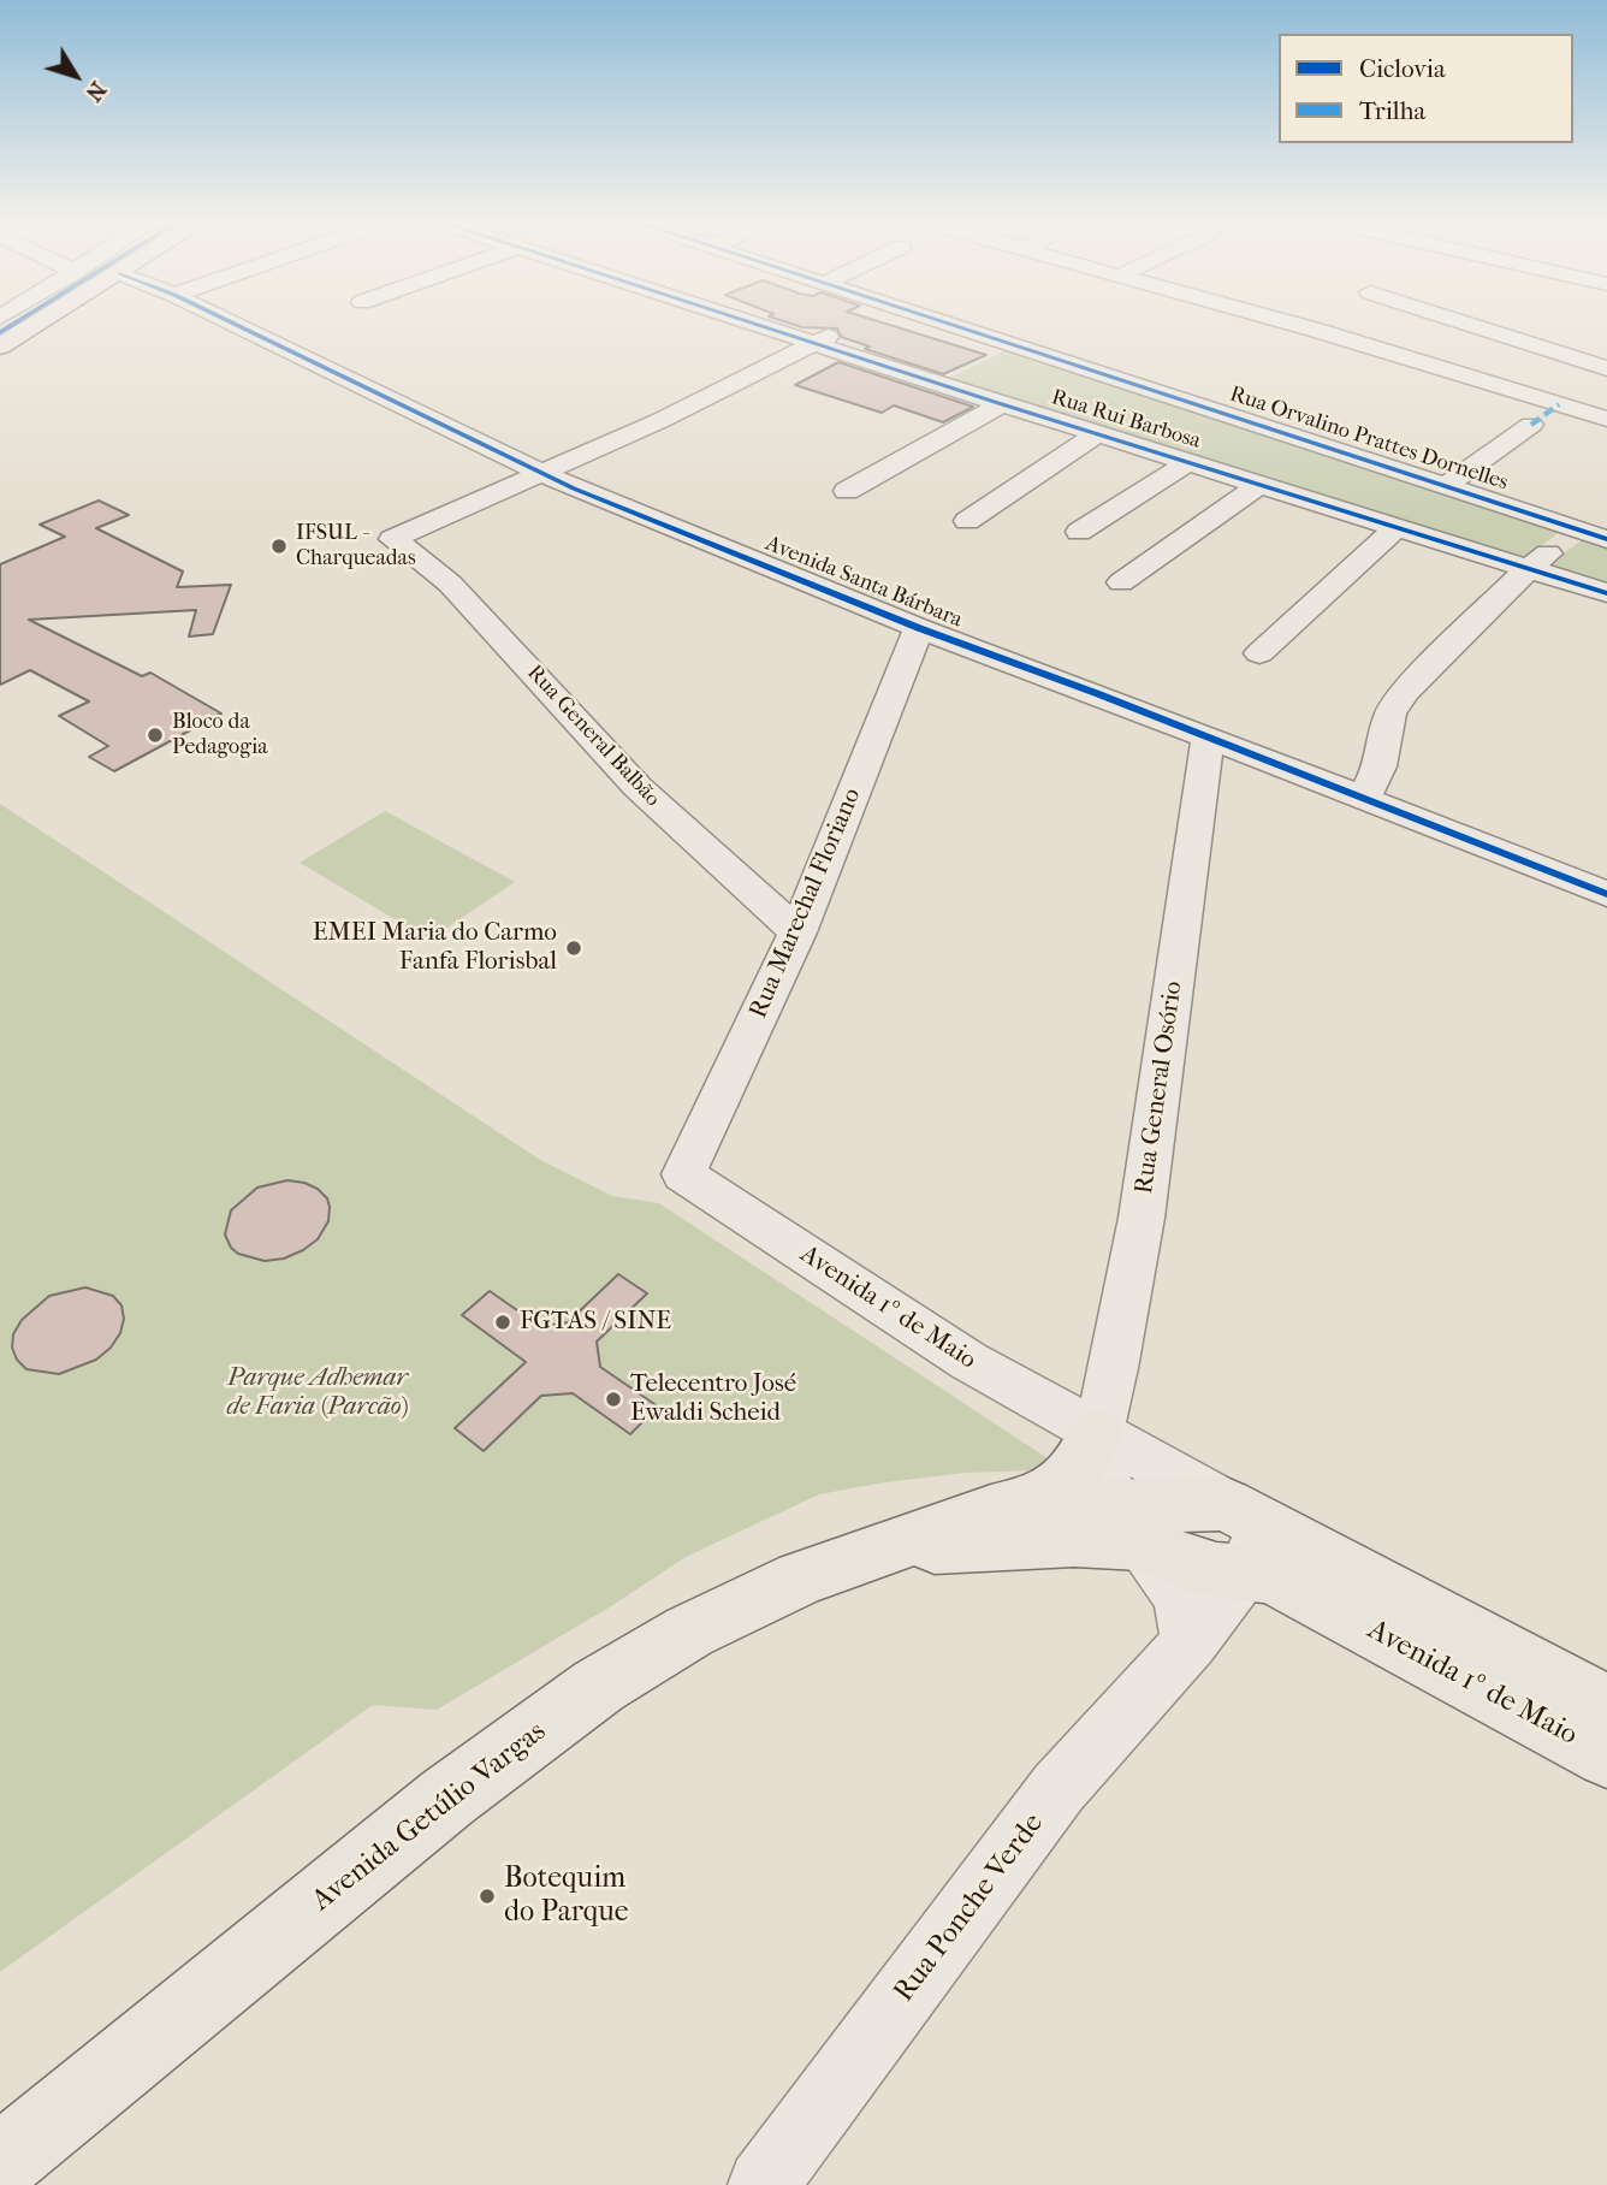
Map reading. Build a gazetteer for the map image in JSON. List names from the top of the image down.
{
  "streets": {
    "main road": ["Avenida 1º de Maio", "Avenida Getúlio Vargas"],
    "street": [
      "Rua Rui Barbosa",
      "Rua Orvalino Prattes Dornelles",
      "Avenida Santa Bárbara",
      "Rua General Balbão",
      "Rua Marechal Floriano",
      "Rua General Osório",
      "Rua Ponche Verde"
    ]
  },
  "crossings": [
    ["Avenida Santa Bárbara", "Rua General Balbão"],
    ["Avenida Santa Bárbara", "Rua Marechal Floriano"],
    ["Avenida Santa Bárbara", "Rua General Osório"],
    ["Rua General Balbão", "Rua Marechal Floriano"],
    ["Rua Marechal Floriano", "Avenida 1º de Maio"],
    ["Rua General Osório", "Avenida 1º de Maio"],
    ["Avenida 1º de Maio", "Avenida Getúlio Vargas"],
    ["Avenida 1º de Maio", "Rua Ponche Verde"]
  ],
  "parks": ["Parque Adhemar de Faria (Parcão)"],
  "places": [
    "IFSUL - Charqueadas",
    "Bloco da Pedagogia",
    "EMEI Maria do Carmo Fanfa Florisbal",
    "FGTAS / SINE",
    "Telecentro José Ewaldi Scheid",
    "Botequim do Parque"
  ],
  "legend": ["Ciclovia", "Trilha"],
  "north": "bottom right"
}
